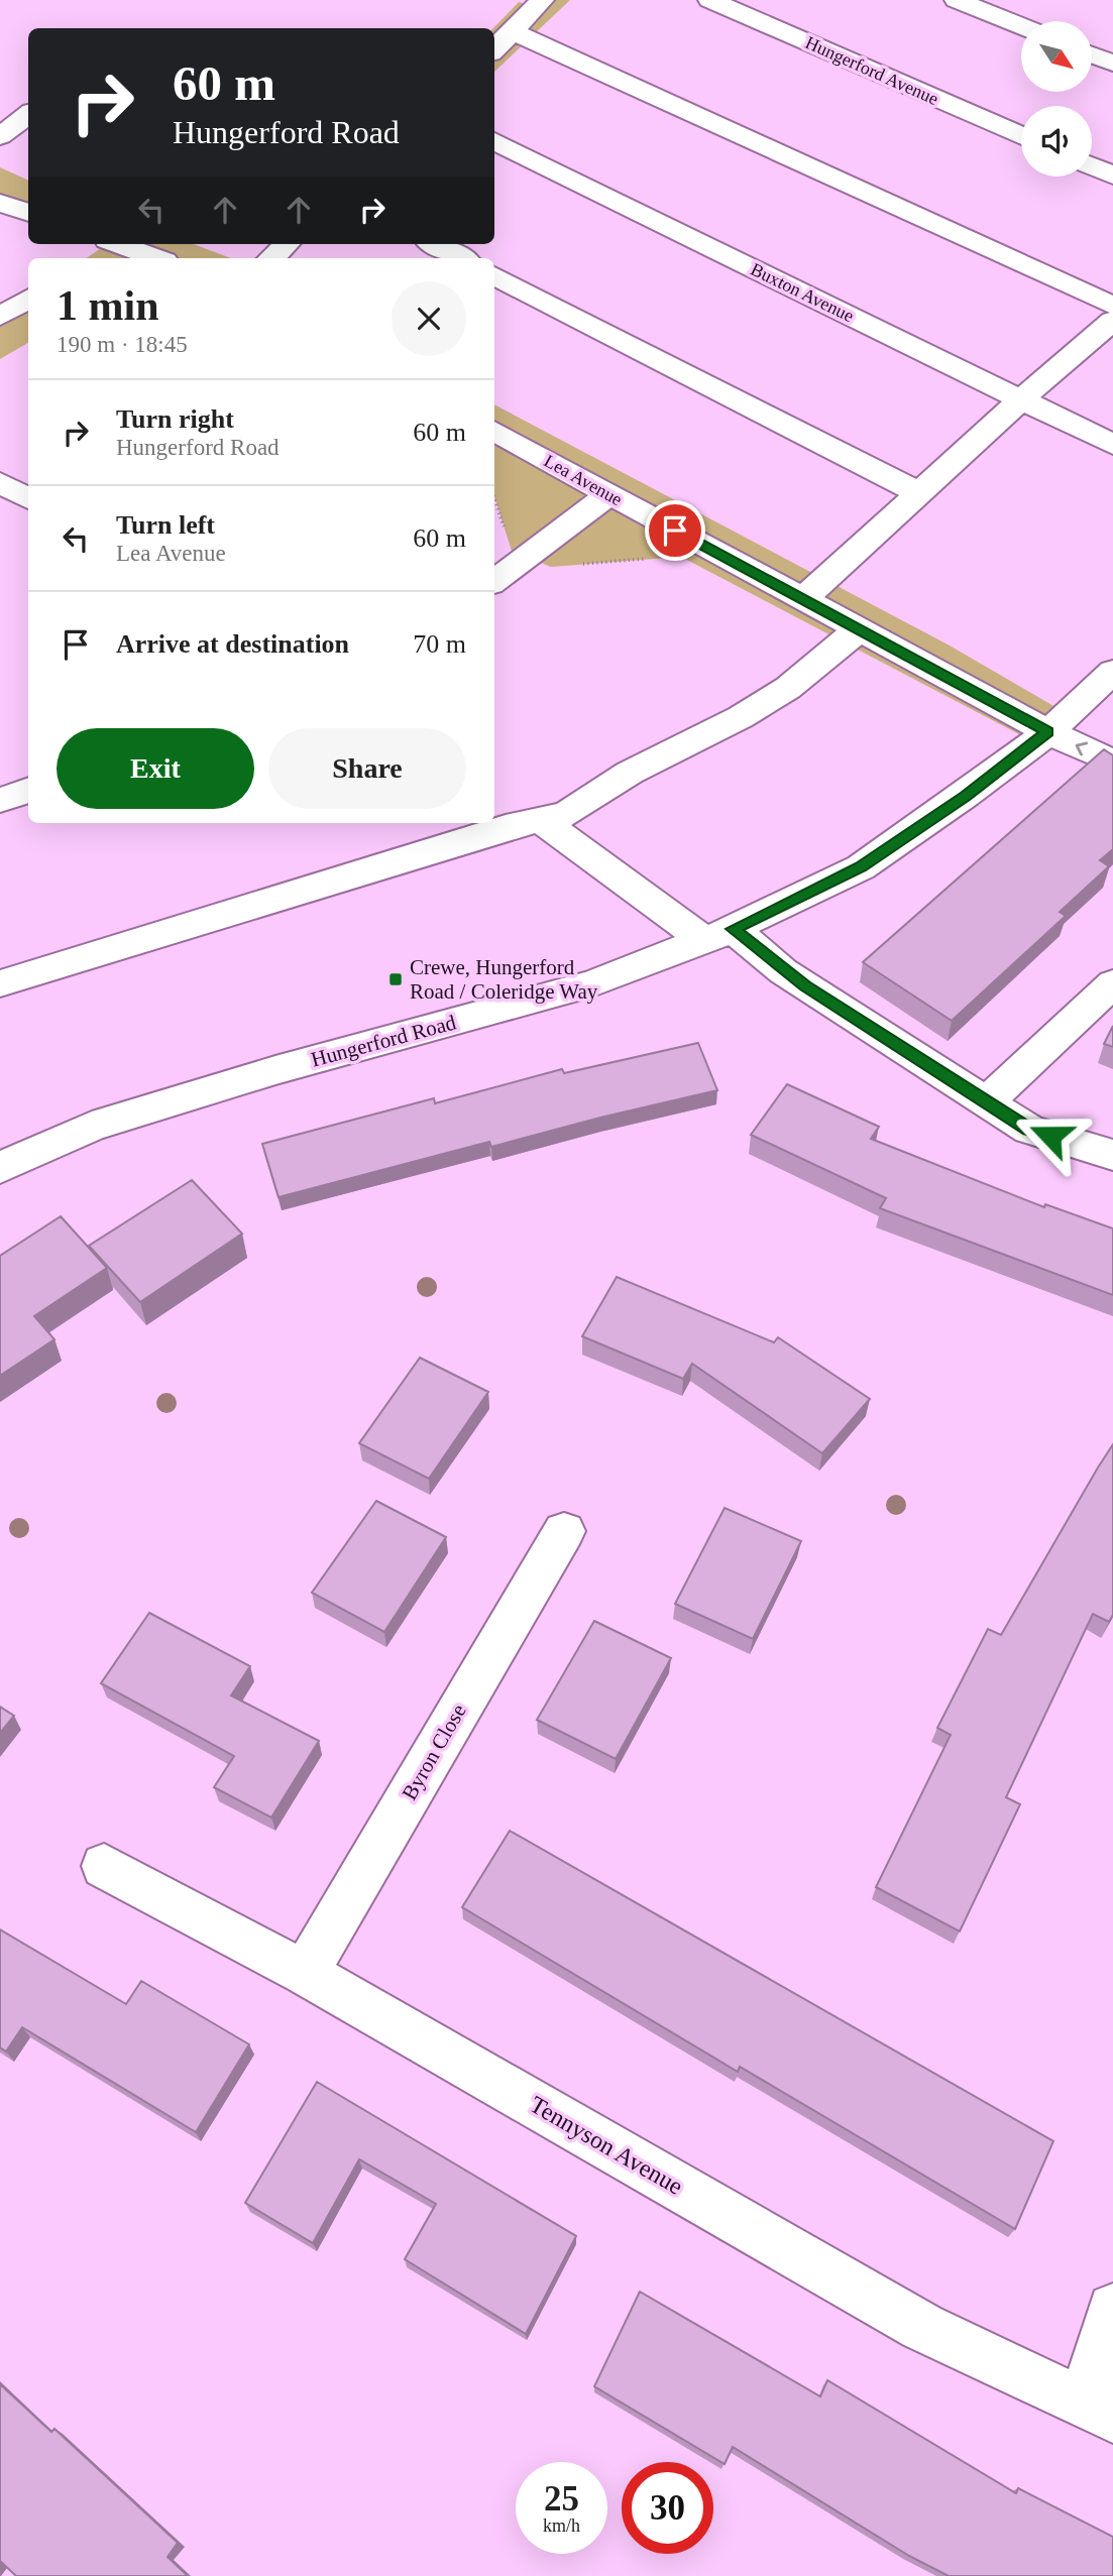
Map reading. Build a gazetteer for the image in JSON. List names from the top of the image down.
{
  "streets": {
    "street": [
      "Hungerford Avenue",
      "Buxton Avenue",
      "Lea Avenue",
      "Hungerford Road",
      "Byron Close",
      "Tennyson Avenue"
    ]
  },
  "crossings": [
    ["Lea Avenue", "Hungerford Road"],
    ["Byron Close", "Tennyson Avenue"]
  ],
  "places": {
    "transit": ["Crewe, Hungerford Road / Coleridge Way"]
  },
  "north": "bottom right",
  "page": {
    "turn": ["60 m", "Hungerford Road"],
    "heading": ["1 min", "190 m · 18:45"],
    "list": [
      {
        "name": "Turn right",
        "note": "Hungerford Road",
        "value": "60 m"
      },
      {
        "name": "Turn left",
        "note": "Lea Avenue",
        "value": "60 m"
      },
      {
        "name": "Arrive at destination",
        "value": "70 m"
      }
    ],
    "buttons": ["Exit", "Share"],
    "speed": "25 km/h",
    "limit": "30"
  }
}
